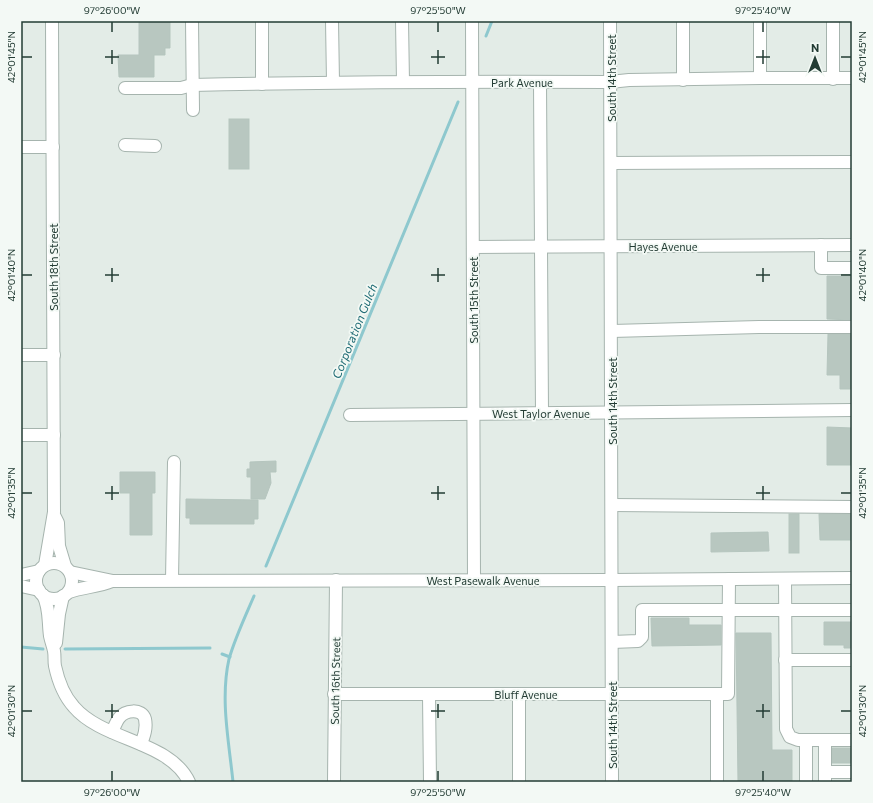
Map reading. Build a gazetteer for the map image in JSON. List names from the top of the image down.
{
  "streets": {
    "street": [
      "South 14th Street",
      "Park Avenue",
      "Hayes Avenue",
      "South 18th Street",
      "South 15th Street",
      "West Taylor Avenue",
      "West Pasewalk Avenue",
      "South 16th Street",
      "Bluff Avenue"
    ]
  },
  "crossings": [
    ["South 14th Street", "Park Avenue"],
    ["South 14th Street", "Hayes Avenue"],
    ["South 14th Street", "West Taylor Avenue"],
    ["South 14th Street", "West Pasewalk Avenue"],
    ["South 14th Street", "Bluff Avenue"],
    ["Park Avenue", "South 15th Street"],
    ["Hayes Avenue", "South 15th Street"],
    ["South 18th Street", "West Pasewalk Avenue"],
    ["South 15th Street", "West Taylor Avenue"],
    ["South 15th Street", "West Pasewalk Avenue"],
    ["West Pasewalk Avenue", "South 16th Street"],
    ["South 16th Street", "Bluff Avenue"]
  ],
  "water": ["Corporation Gulch"],
  "north": "top",
  "coordinates": [
    "97°26'00\"W",
    "97°25'50\"W",
    "97°25'40\"W",
    "42°01'45\"N",
    "42°01'40\"N",
    "42°01'35\"N",
    "42°01'30\"N"
  ]
}
